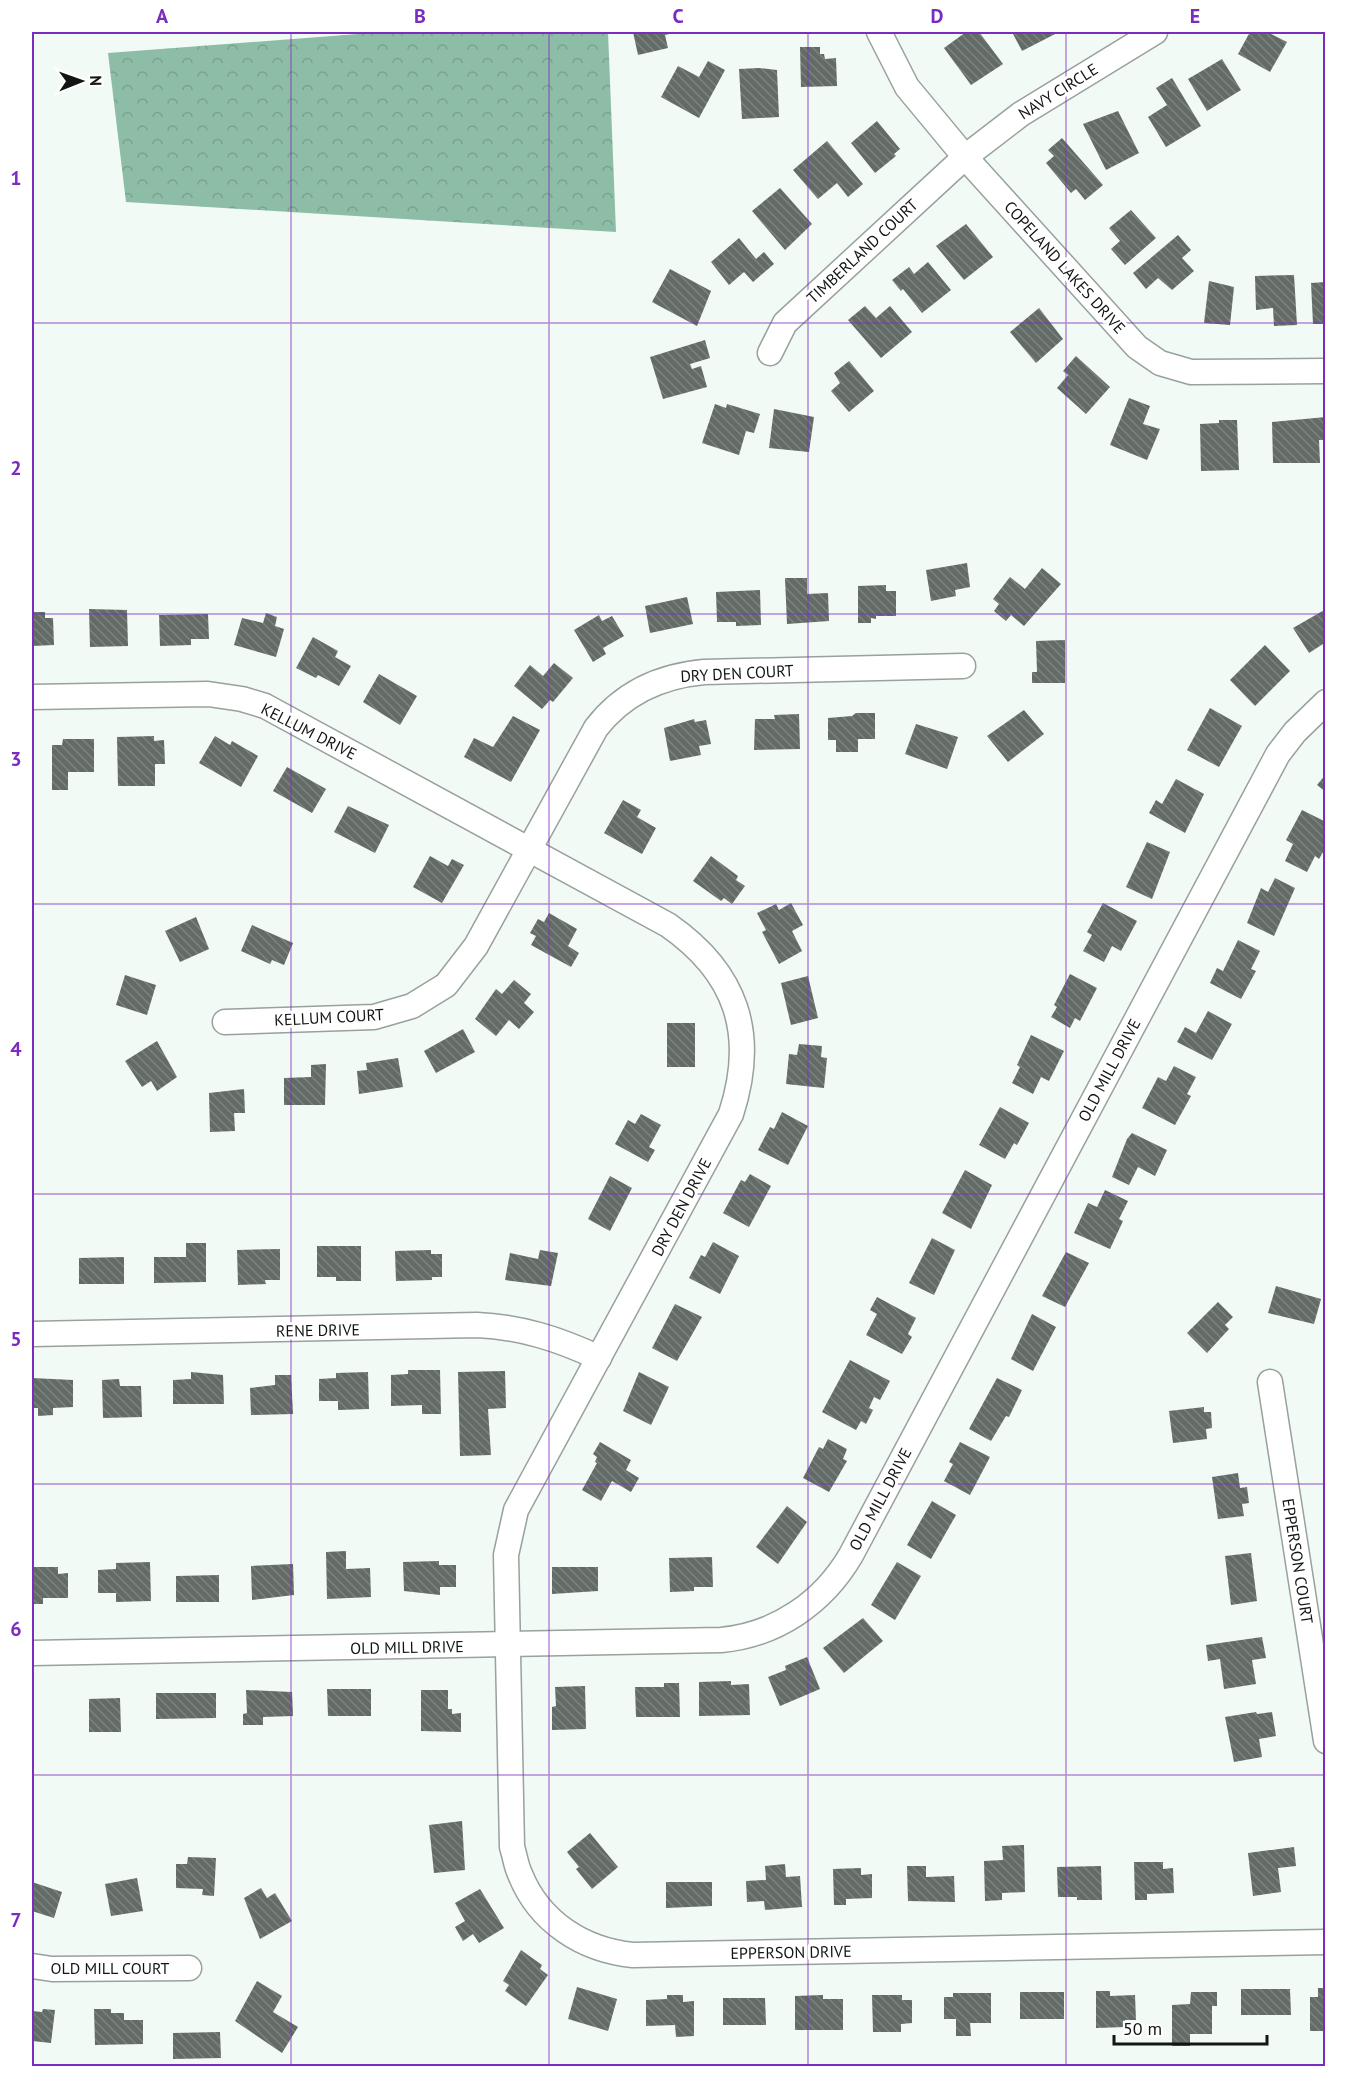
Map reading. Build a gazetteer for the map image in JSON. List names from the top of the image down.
{
  "streets": {
    "street": [
      "NAVY CIRCLE",
      "TIMBERLAND COURT",
      "COPELAND LAKES DRIVE",
      "DRY DEN COURT",
      "KELLUM DRIVE",
      "KELLUM COURT",
      "OLD MILL DRIVE",
      "DRY DEN DRIVE",
      "RENE DRIVE",
      "EPPERSON COURT",
      "EPPERSON DRIVE",
      "OLD MILL COURT"
    ]
  },
  "crossings": [
    ["NAVY CIRCLE", "TIMBERLAND COURT"],
    ["NAVY CIRCLE", "COPELAND LAKES DRIVE"],
    ["TIMBERLAND COURT", "COPELAND LAKES DRIVE"],
    ["DRY DEN COURT", "KELLUM DRIVE"],
    ["DRY DEN COURT", "KELLUM COURT"],
    ["DRY DEN COURT", "DRY DEN DRIVE"],
    ["KELLUM DRIVE", "KELLUM COURT"],
    ["KELLUM DRIVE", "DRY DEN DRIVE"],
    ["KELLUM COURT", "DRY DEN DRIVE"],
    ["OLD MILL DRIVE", "DRY DEN DRIVE"],
    ["OLD MILL DRIVE", "EPPERSON DRIVE"],
    ["DRY DEN DRIVE", "RENE DRIVE"],
    ["DRY DEN DRIVE", "EPPERSON DRIVE"]
  ],
  "scale_bar": "50 m",
  "north": "right",
  "grid": {
    "columns": [
      "A",
      "B",
      "C",
      "D",
      "E"
    ],
    "rows": [
      "1",
      "2",
      "3",
      "4",
      "5",
      "6",
      "7"
    ]
  }
}
